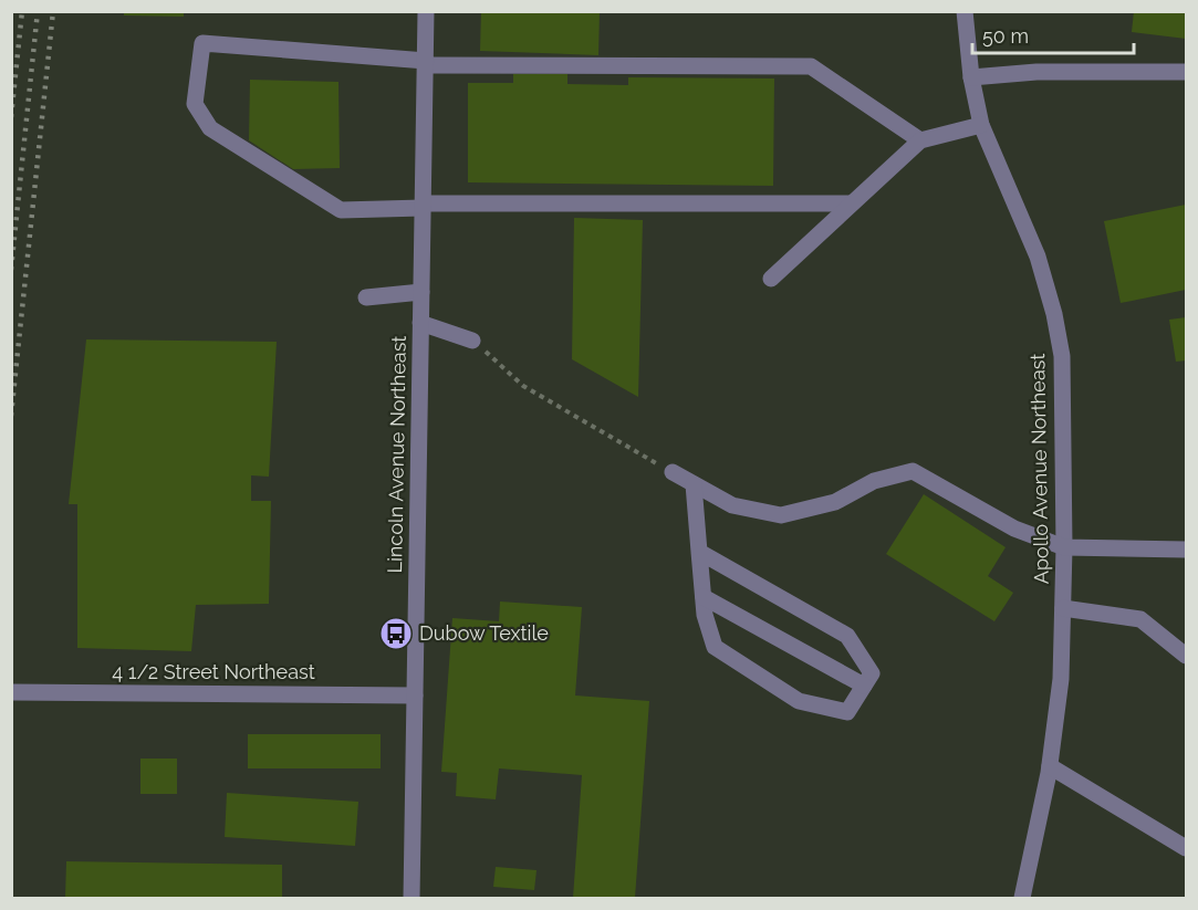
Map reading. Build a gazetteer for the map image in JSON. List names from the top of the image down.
{
  "streets": {
    "street": ["Lincoln Avenue Northeast", "Apollo Avenue Northeast", "4 1/2 Street Northeast"]
  },
  "crossings": [
    ["Lincoln Avenue Northeast", "4 1/2 Street Northeast"]
  ],
  "places": {
    "bus stop": ["Dubow Textile"]
  },
  "scale_bar": "50 m"
}
